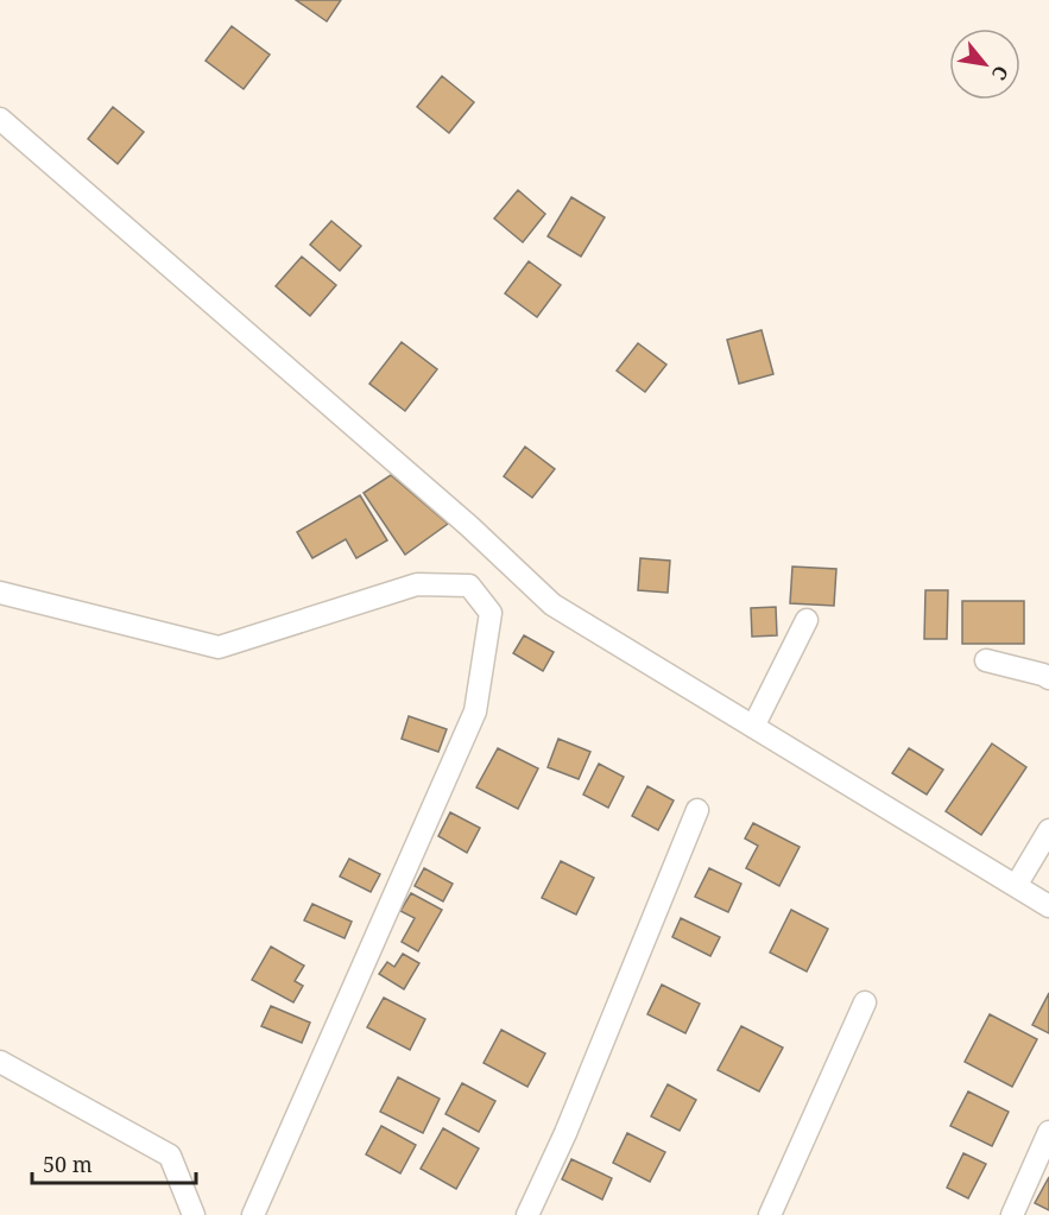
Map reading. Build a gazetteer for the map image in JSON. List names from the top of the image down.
{
  "scale_bar": "50 m",
  "north": "bottom right"
}
